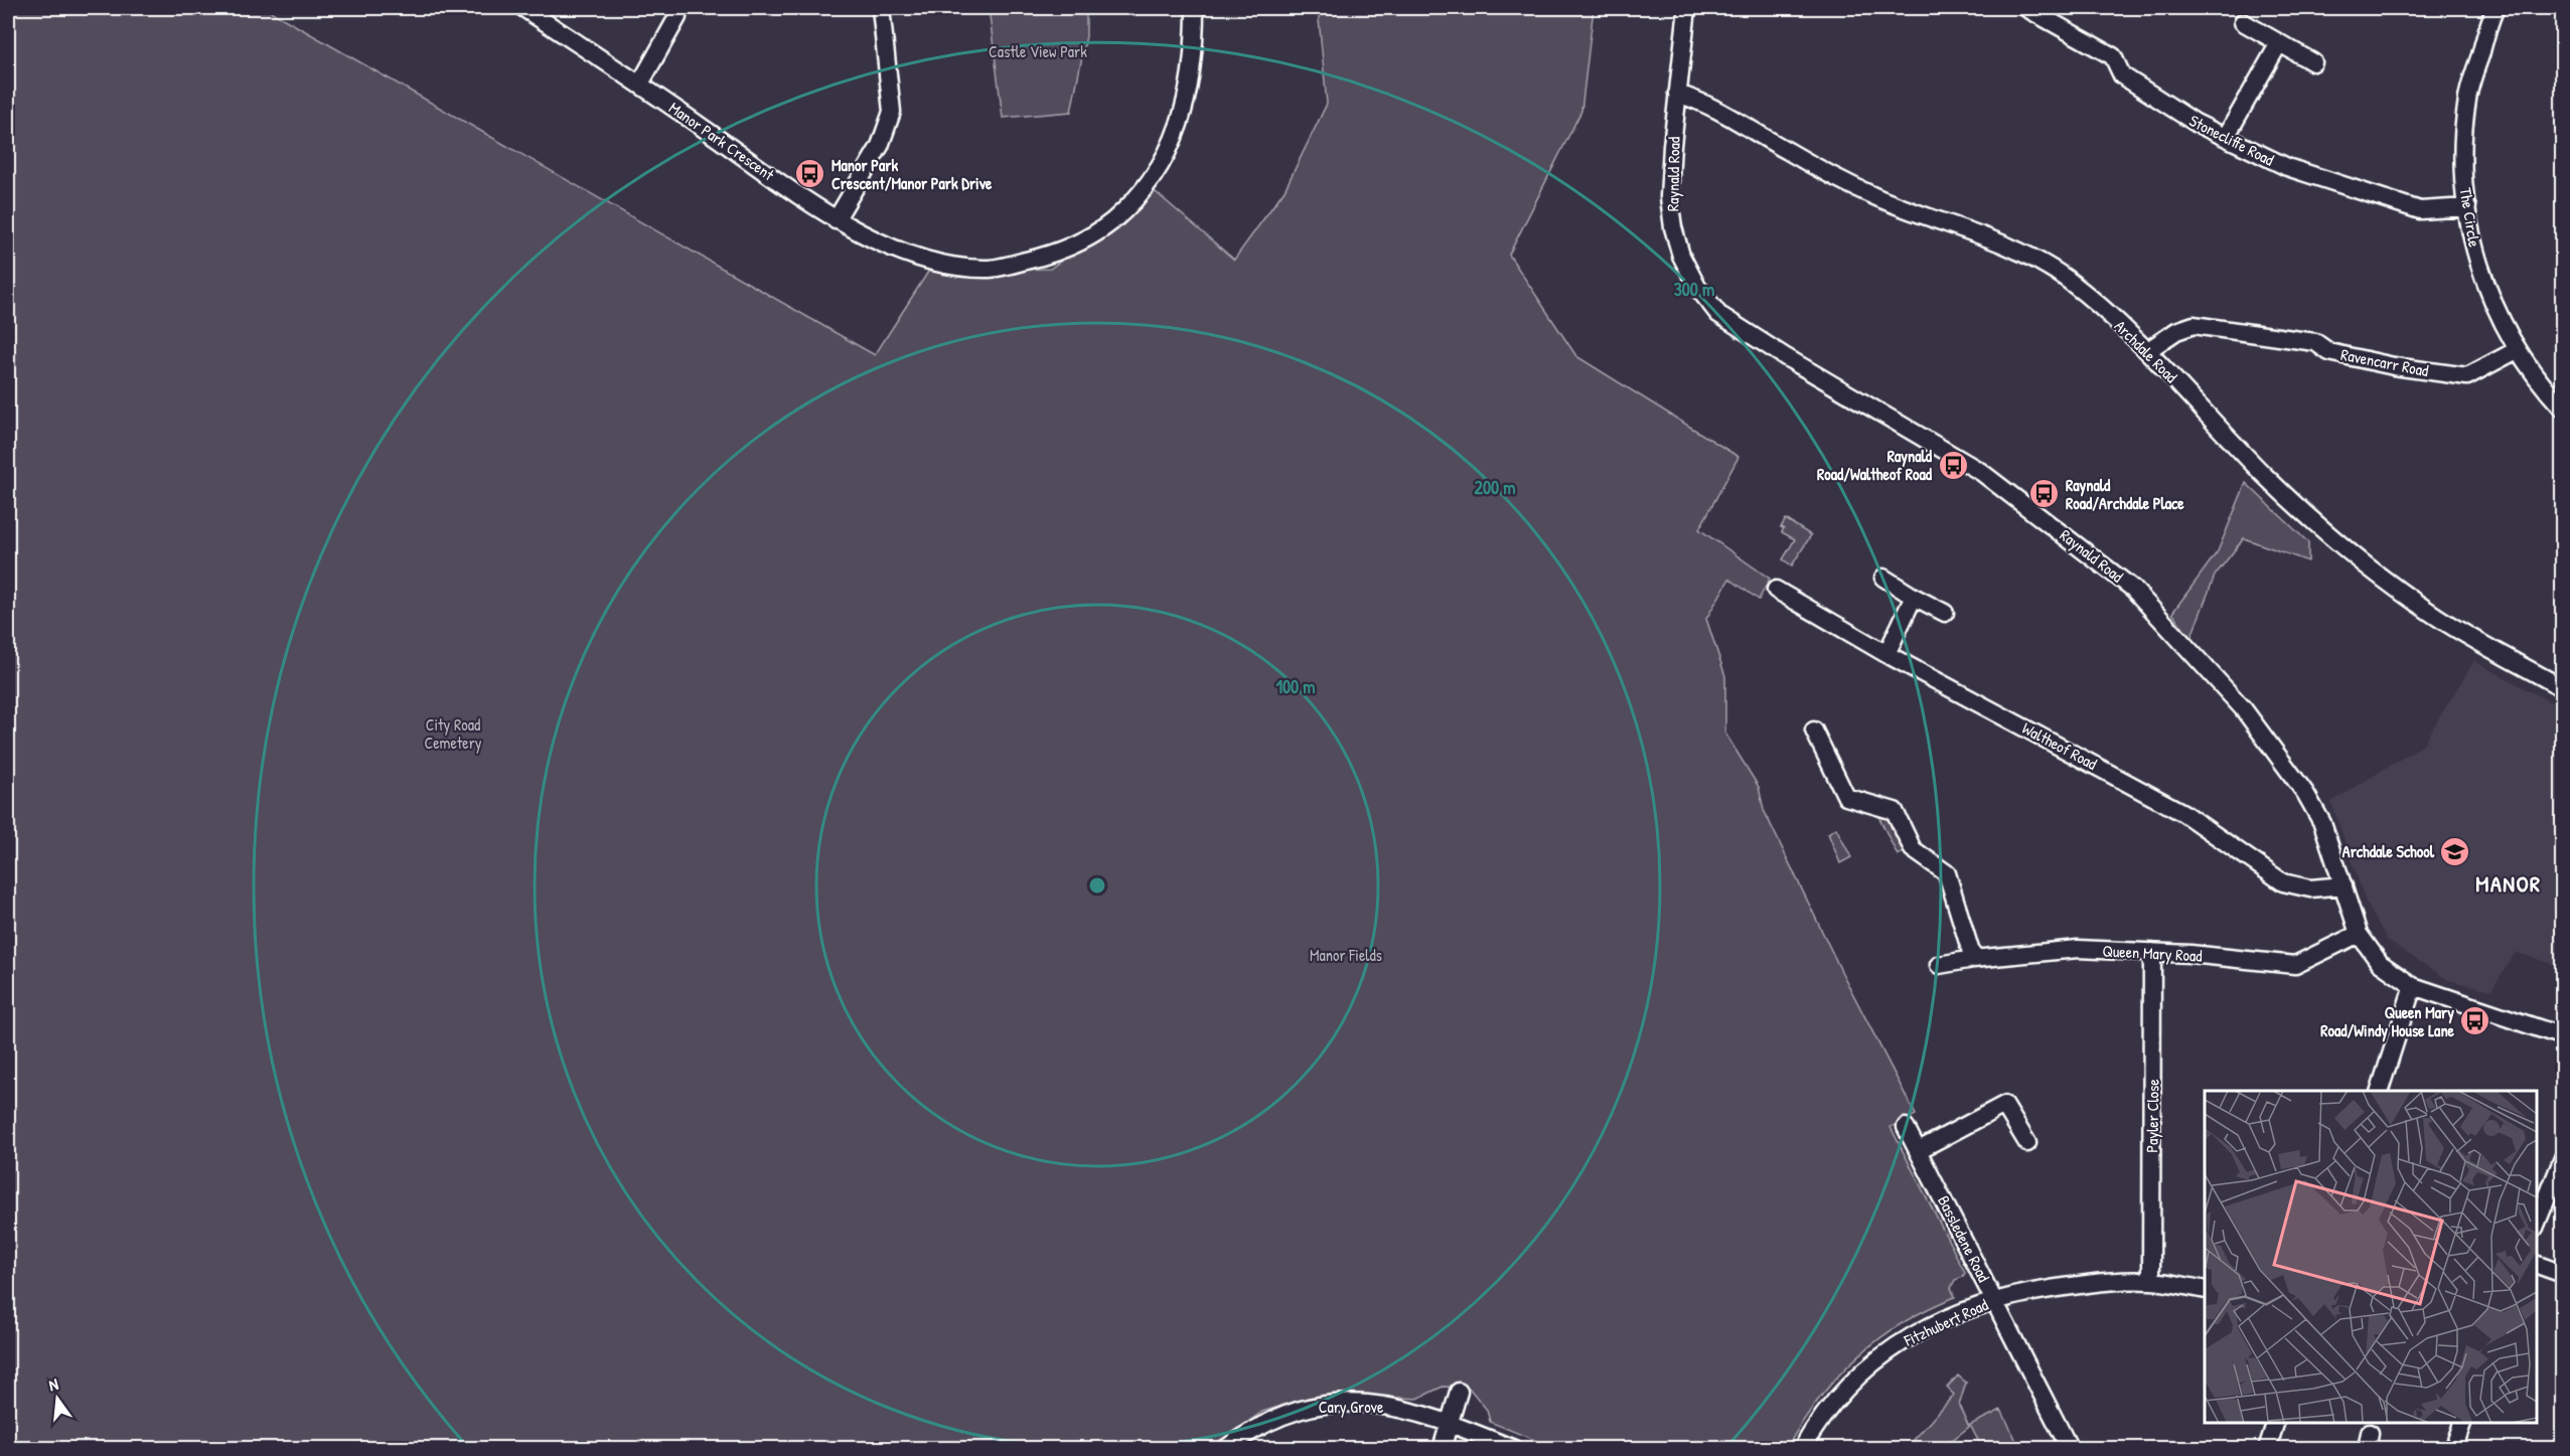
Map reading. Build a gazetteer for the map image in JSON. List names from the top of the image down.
{
  "streets": {
    "street": [
      "Stonecliffe Road",
      "Manor Park Crescent",
      "Raynald Road",
      "The Circle",
      "Archdale Road",
      "Ravencarr Road",
      "Waltheof Road",
      "Queen Mary Road",
      "Payler Close",
      "Bassledene Road",
      "Fitzhubert Road",
      "Cary Grove"
    ]
  },
  "crossings": [
    ["Stonecliffe Road", "The Circle"],
    ["Raynald Road", "Archdale Road"],
    ["Raynald Road", "Waltheof Road"],
    ["Raynald Road", "Queen Mary Road"],
    ["The Circle", "Ravencarr Road"],
    ["Archdale Road", "Ravencarr Road"],
    ["Queen Mary Road", "Payler Close"],
    ["Payler Close", "Fitzhubert Road"],
    ["Bassledene Road", "Fitzhubert Road"]
  ],
  "districts": ["MANOR"],
  "parks": ["Castle View Park", "City Road Cemetery", "Manor Fields"],
  "places": {
    "bus stop": [
      "Manor Park Crescent/Manor Park Drive",
      "Raynald Road/Waltheof Road",
      "Raynald Road/Archdale Place",
      "Queen Mary Road/Windy House Lane"
    ],
    "school or university": ["Archdale School"]
  },
  "north": "top",
  "rings": ["300 m", "200 m", "100 m"]
}
